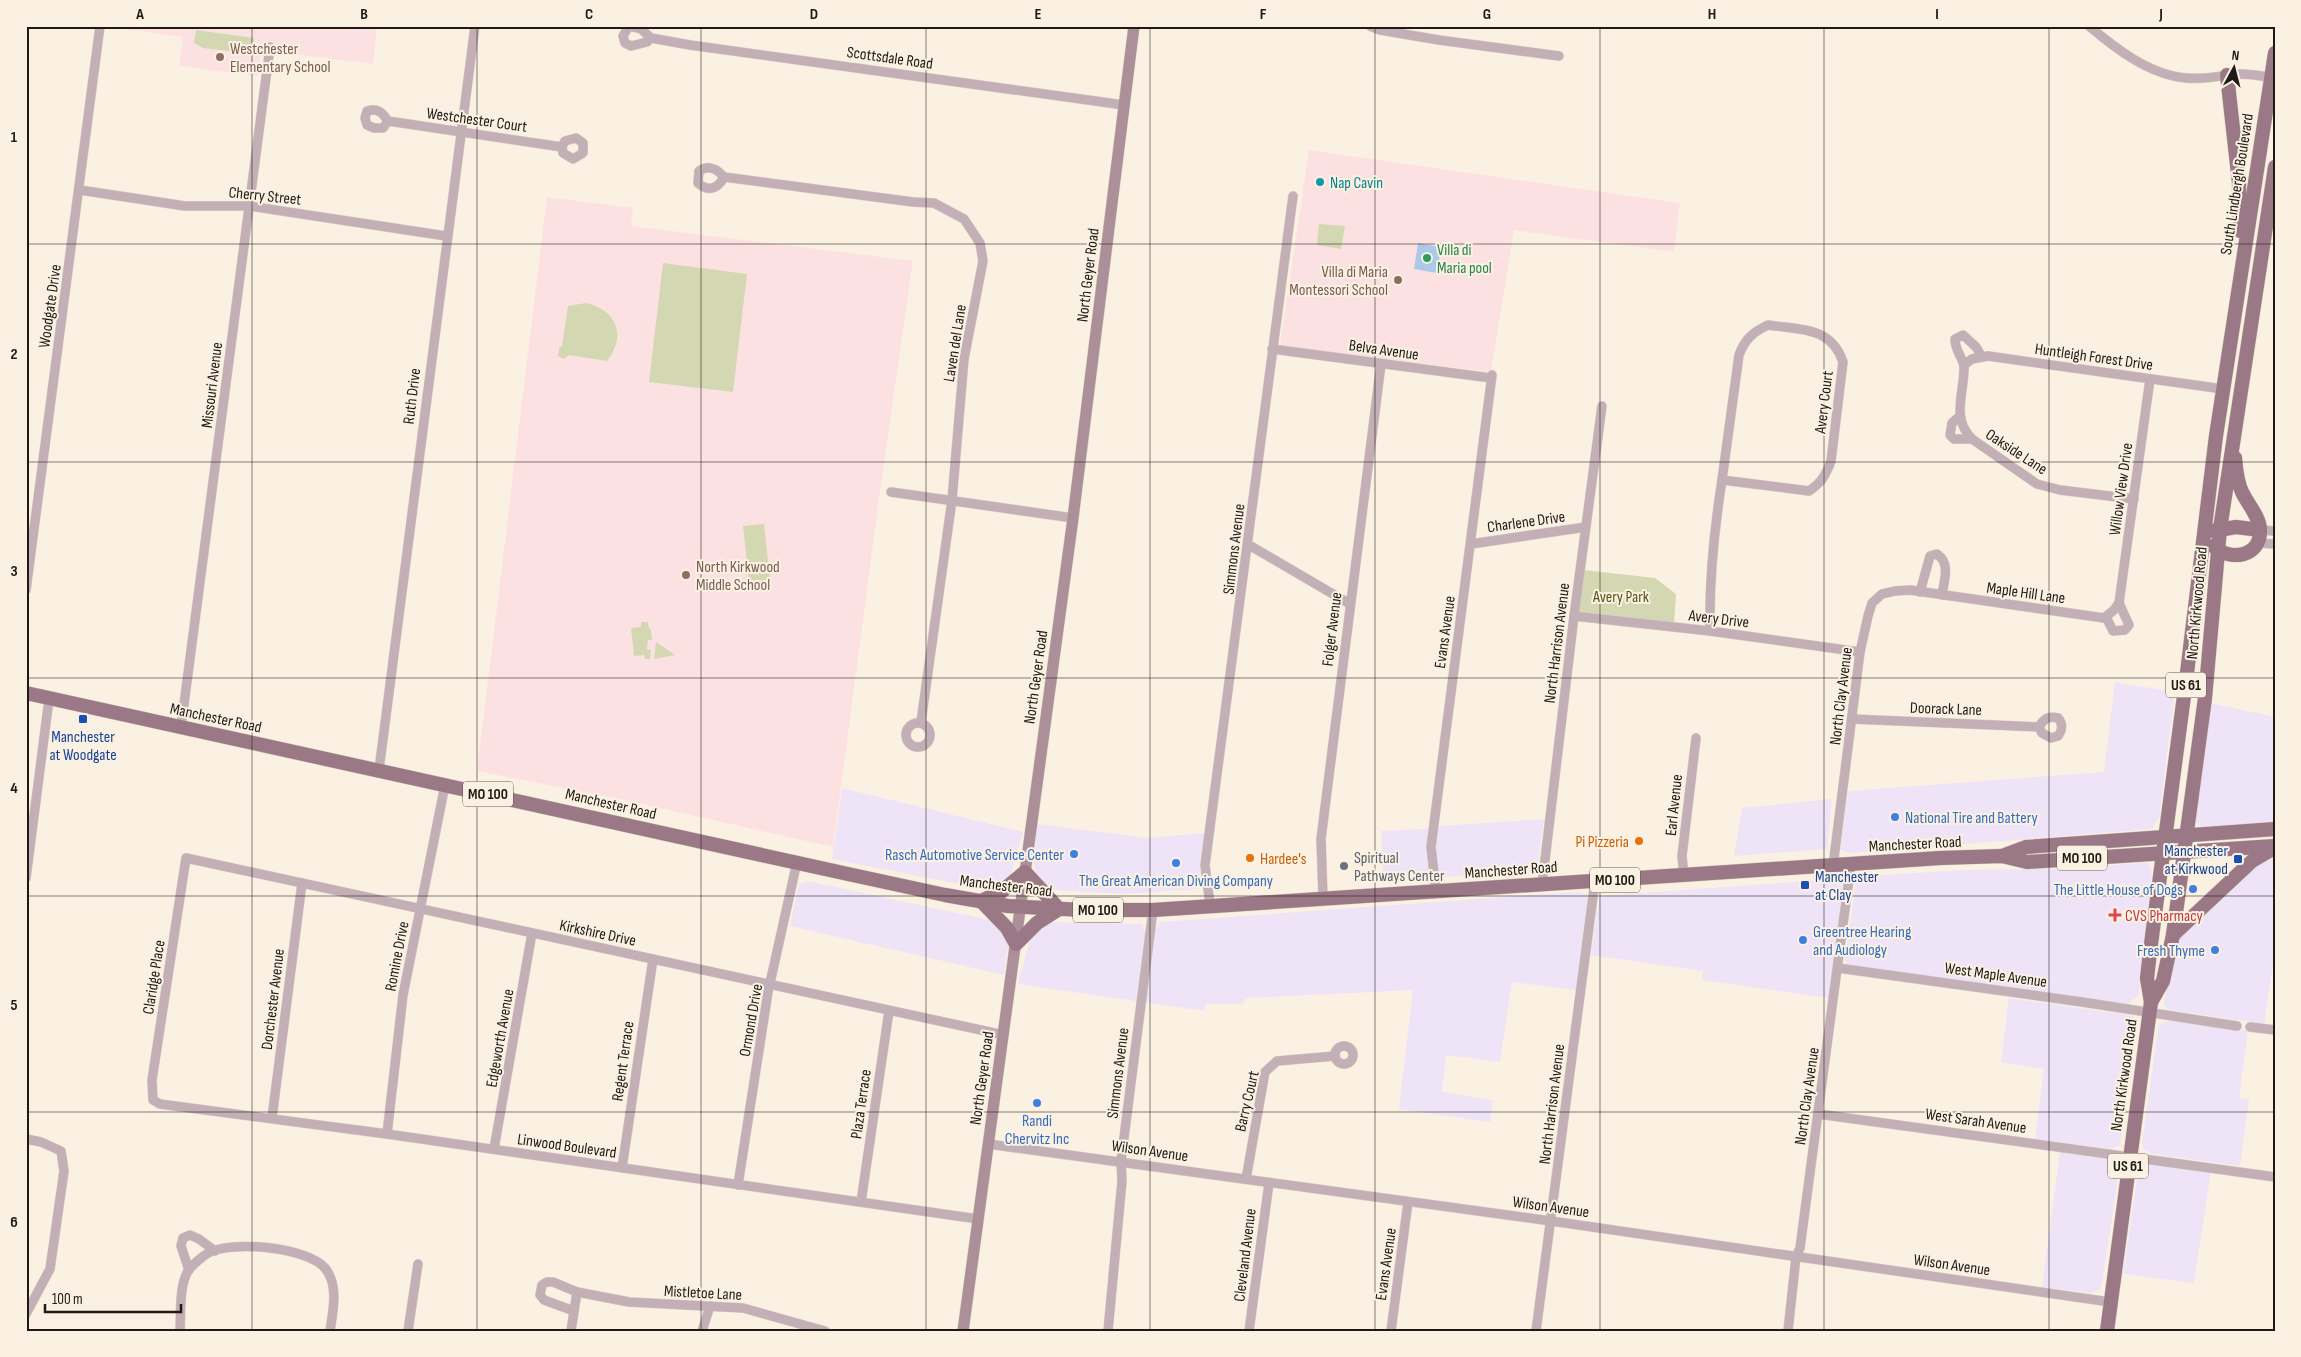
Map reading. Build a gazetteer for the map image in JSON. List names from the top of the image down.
{
  "streets": {
    "main road": [
      "South Lindbergh Boulevard",
      "North Kirkwood Road",
      "US 61",
      "Manchester Road",
      "MO 100"
    ],
    "street": [
      "Scottsdale Road",
      "Westchester Court",
      "Cherry Street",
      "North Geyer Road",
      "Woodgate Drive",
      "Laven del Lane",
      "Belva Avenue",
      "Huntleigh Forest Drive",
      "Missouri Avenue",
      "Ruth Drive",
      "Avery Court",
      "Oakside Lane",
      "Willow View Drive",
      "Charlene Drive",
      "Simmons Avenue",
      "Maple Hill Lane",
      "Avery Drive",
      "Folger Avenue",
      "Evans Avenue",
      "North Harrison Avenue",
      "North Clay Avenue",
      "Doorack Lane",
      "Earl Avenue",
      "Kirkshire Drive",
      "Romine Drive",
      "West Maple Avenue",
      "Claridge Place",
      "Dorchester Avenue",
      "Ormond Drive",
      "Edgeworth Avenue",
      "Regent Terrace",
      "Barry Court",
      "Plaza Terrace",
      "West Sarah Avenue",
      "Linwood Boulevard",
      "Wilson Avenue",
      "Cleveland Avenue",
      "Mistletoe Lane"
    ]
  },
  "crossings": [
    ["Scottsdale Road", "North Geyer Road"],
    ["Westchester Court", "Ruth Drive"],
    ["South Lindbergh Boulevard", "North Kirkwood Road"],
    ["Cherry Street", "Woodgate Drive"],
    ["Cherry Street", "Missouri Avenue"],
    ["Cherry Street", "Ruth Drive"],
    ["North Geyer Road", "Manchester Road"],
    ["North Geyer Road", "Kirkshire Drive"],
    ["North Geyer Road", "Linwood Boulevard"],
    ["North Geyer Road", "Wilson Avenue"],
    ["Belva Avenue", "Simmons Avenue"],
    ["Belva Avenue", "Folger Avenue"],
    ["Belva Avenue", "Evans Avenue"],
    ["Huntleigh Forest Drive", "Oakside Lane"],
    ["Huntleigh Forest Drive", "Willow View Drive"],
    ["Huntleigh Forest Drive", "North Kirkwood Road"],
    ["Missouri Avenue", "Manchester Road"],
    ["Ruth Drive", "Manchester Road"],
    ["Avery Court", "Avery Drive"],
    ["Oakside Lane", "Willow View Drive"],
    ["Charlene Drive", "Evans Avenue"],
    ["Charlene Drive", "North Harrison Avenue"],
    ["Simmons Avenue", "Manchester Road"],
    ["Simmons Avenue", "Wilson Avenue"],
    ["Maple Hill Lane", "North Clay Avenue"],
    ["North Kirkwood Road", "US 61"],
    ["North Kirkwood Road", "Manchester Road"],
    ["North Kirkwood Road", "West Maple Avenue"],
    ["North Kirkwood Road", "West Sarah Avenue"],
    ["North Kirkwood Road", "Wilson Avenue"],
    ["Avery Drive", "North Harrison Avenue"],
    ["Avery Drive", "North Clay Avenue"],
    ["Folger Avenue", "Manchester Road"],
    ["Evans Avenue", "Manchester Road"],
    ["Evans Avenue", "Wilson Avenue"],
    ["North Harrison Avenue", "Manchester Road"],
    ["North Harrison Avenue", "Wilson Avenue"],
    ["North Clay Avenue", "Doorack Lane"],
    ["North Clay Avenue", "Manchester Road"],
    ["North Clay Avenue", "West Maple Avenue"],
    ["North Clay Avenue", "West Sarah Avenue"],
    ["North Clay Avenue", "Wilson Avenue"],
    ["Manchester Road", "Earl Avenue"],
    ["Manchester Road", "Romine Drive"],
    ["Manchester Road", "Ormond Drive"],
    ["Kirkshire Drive", "Romine Drive"],
    ["Kirkshire Drive", "Claridge Place"],
    ["Kirkshire Drive", "Dorchester Avenue"],
    ["Kirkshire Drive", "Ormond Drive"],
    ["Kirkshire Drive", "Edgeworth Avenue"],
    ["Kirkshire Drive", "Regent Terrace"],
    ["Kirkshire Drive", "Plaza Terrace"],
    ["Romine Drive", "Linwood Boulevard"],
    ["Claridge Place", "Linwood Boulevard"],
    ["Dorchester Avenue", "Linwood Boulevard"],
    ["Ormond Drive", "Linwood Boulevard"],
    ["Edgeworth Avenue", "Linwood Boulevard"],
    ["Regent Terrace", "Linwood Boulevard"],
    ["Barry Court", "Wilson Avenue"],
    ["Plaza Terrace", "Linwood Boulevard"],
    ["Wilson Avenue", "Cleveland Avenue"]
  ],
  "parks": ["Avery Park"],
  "places": {
    "other": [
      "Westchester Elementary School",
      "Nap Cavin",
      "Villa di Maria pool",
      "Villa di Maria Montessori School",
      "North Kirkwood Middle School",
      "National Tire and Battery",
      "Pi Pizzeria",
      "Rasch Automotive Service Center",
      "Hardee's",
      "The Great American Diving Company",
      "Spiritual Pathways Center",
      "The Little House of Dogs",
      "Greentree Hearing and Audiology",
      "Fresh Thyme",
      "Randi Chervitz Inc"
    ],
    "transit": ["Manchester at Woodgate", "Manchester at Kirkwood", "Manchester at Clay"],
    "health": ["CVS Pharmacy"]
  },
  "scale_bar": "100 m",
  "north": "top",
  "grid": {
    "columns": [
      "A",
      "B",
      "C",
      "D",
      "E",
      "F",
      "G",
      "H",
      "I",
      "J"
    ],
    "rows": [
      "1",
      "2",
      "3",
      "4",
      "5",
      "6"
    ]
  }
}
